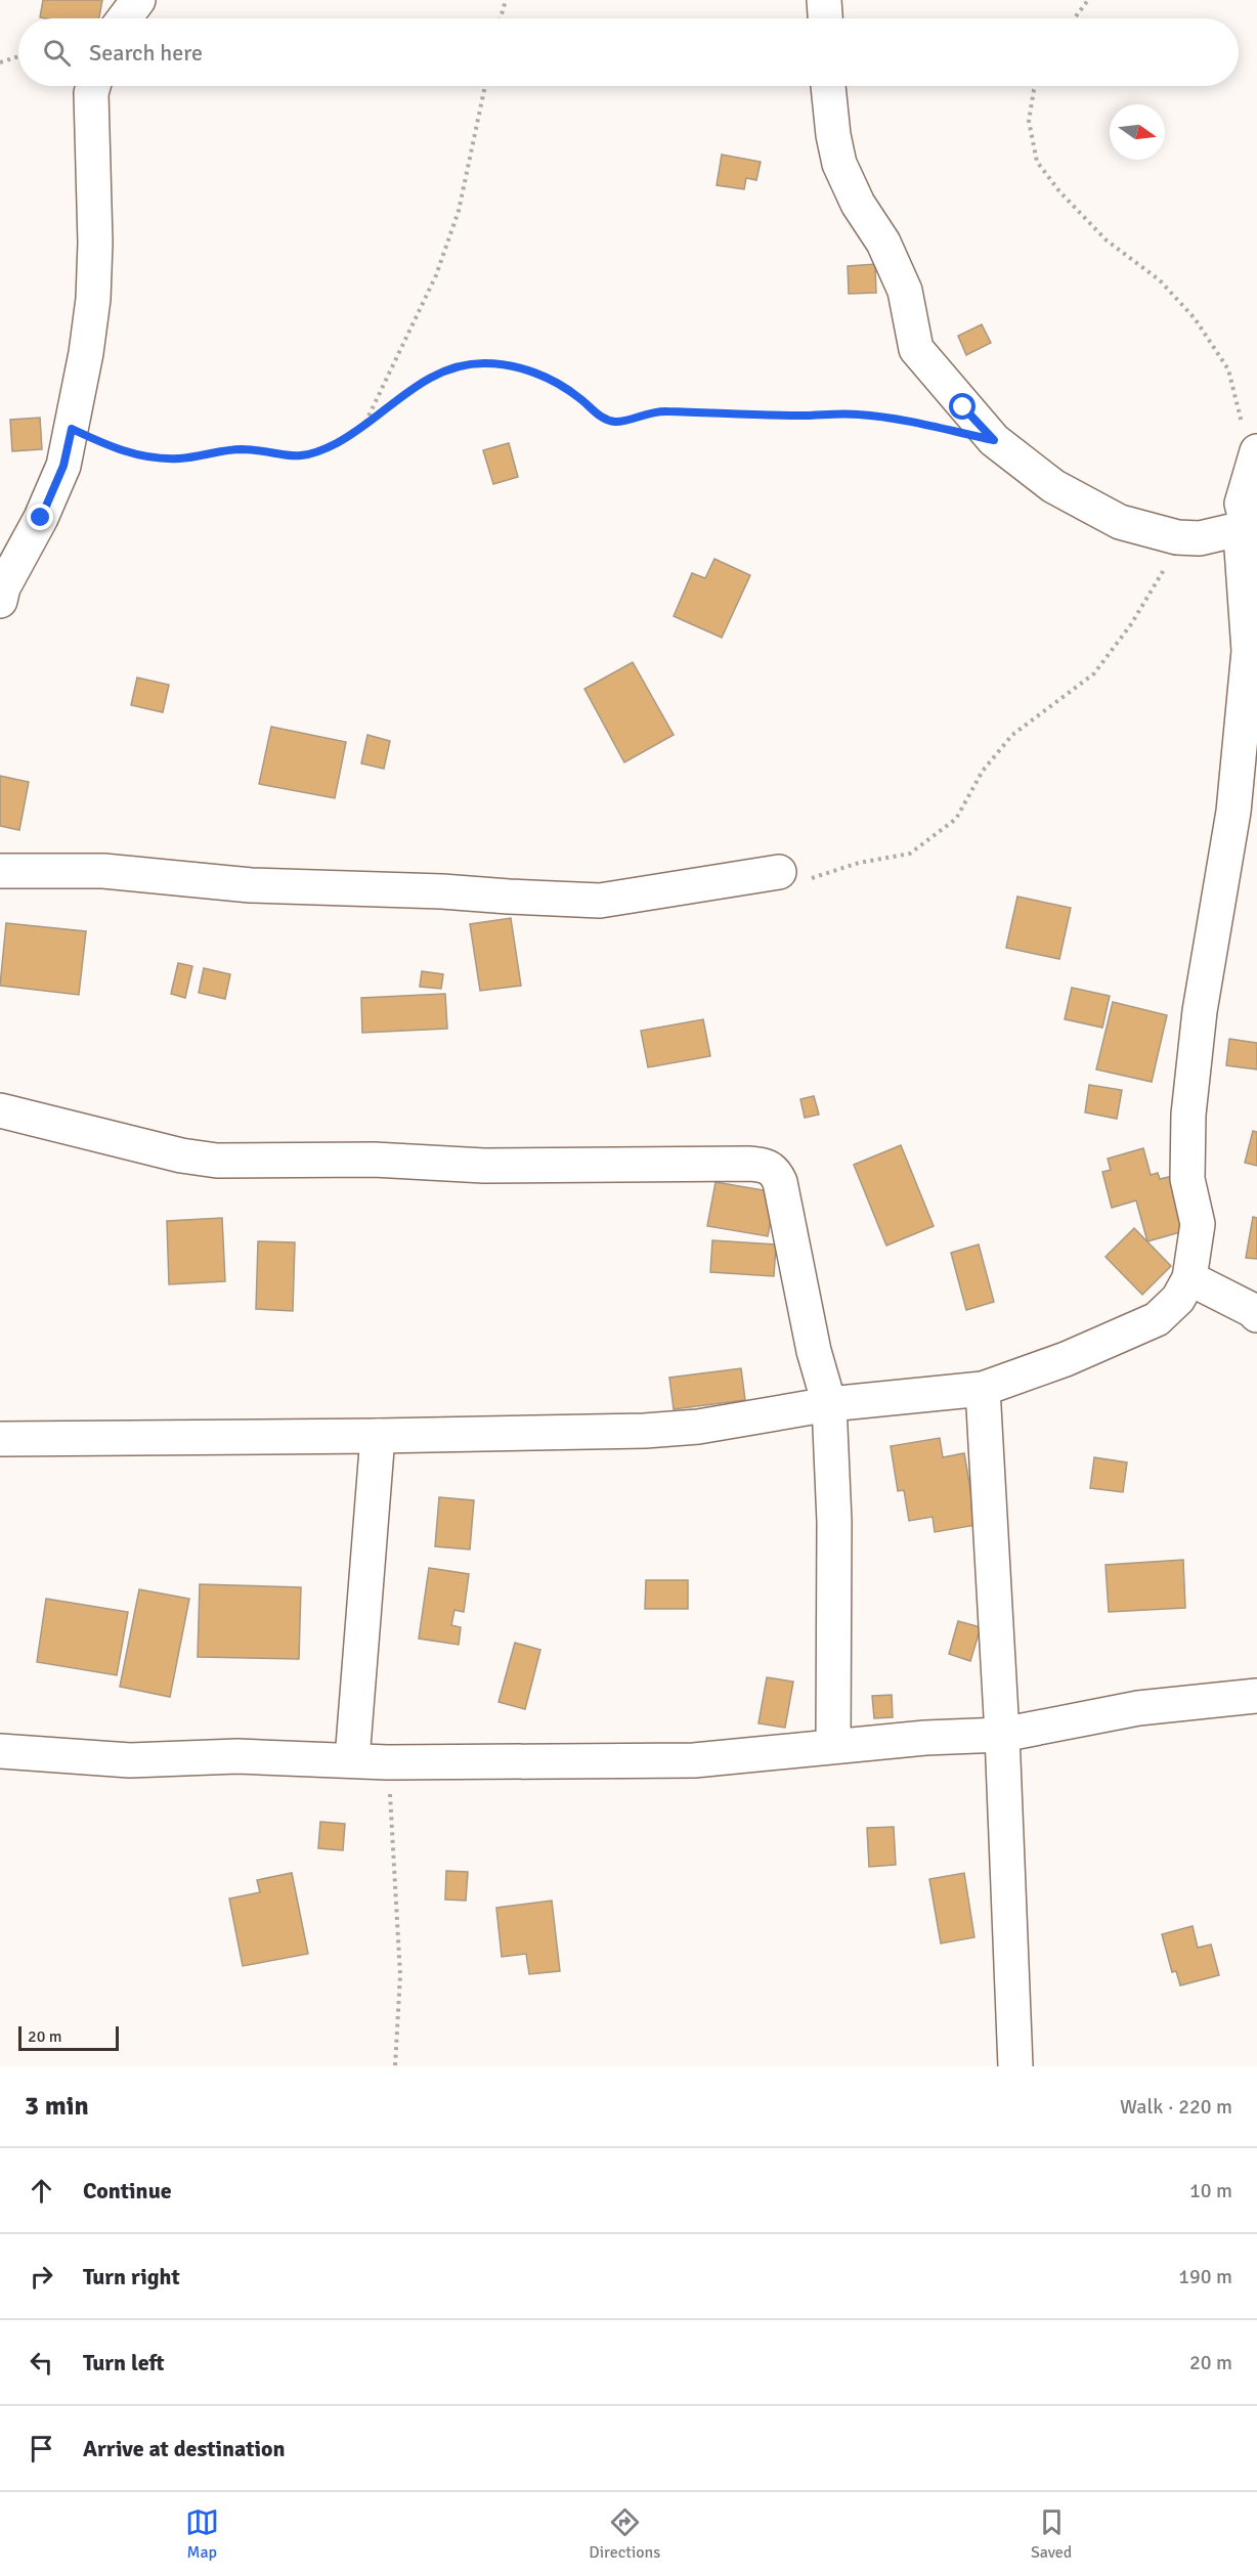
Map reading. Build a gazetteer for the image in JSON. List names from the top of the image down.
{
  "scale_bar": "20 m",
  "north": "right",
  "page": {
    "search": "Search here",
    "scale": "20 m",
    "heading": ["3 min", "Walk · 220 m"],
    "list": [
      ["Continue", "10 m"],
      ["Turn right", "190 m"],
      ["Turn left", "20 m"],
      "Arrive at destination"
    ],
    "nav": ["Map", "Directions", "Saved"]
  }
}
